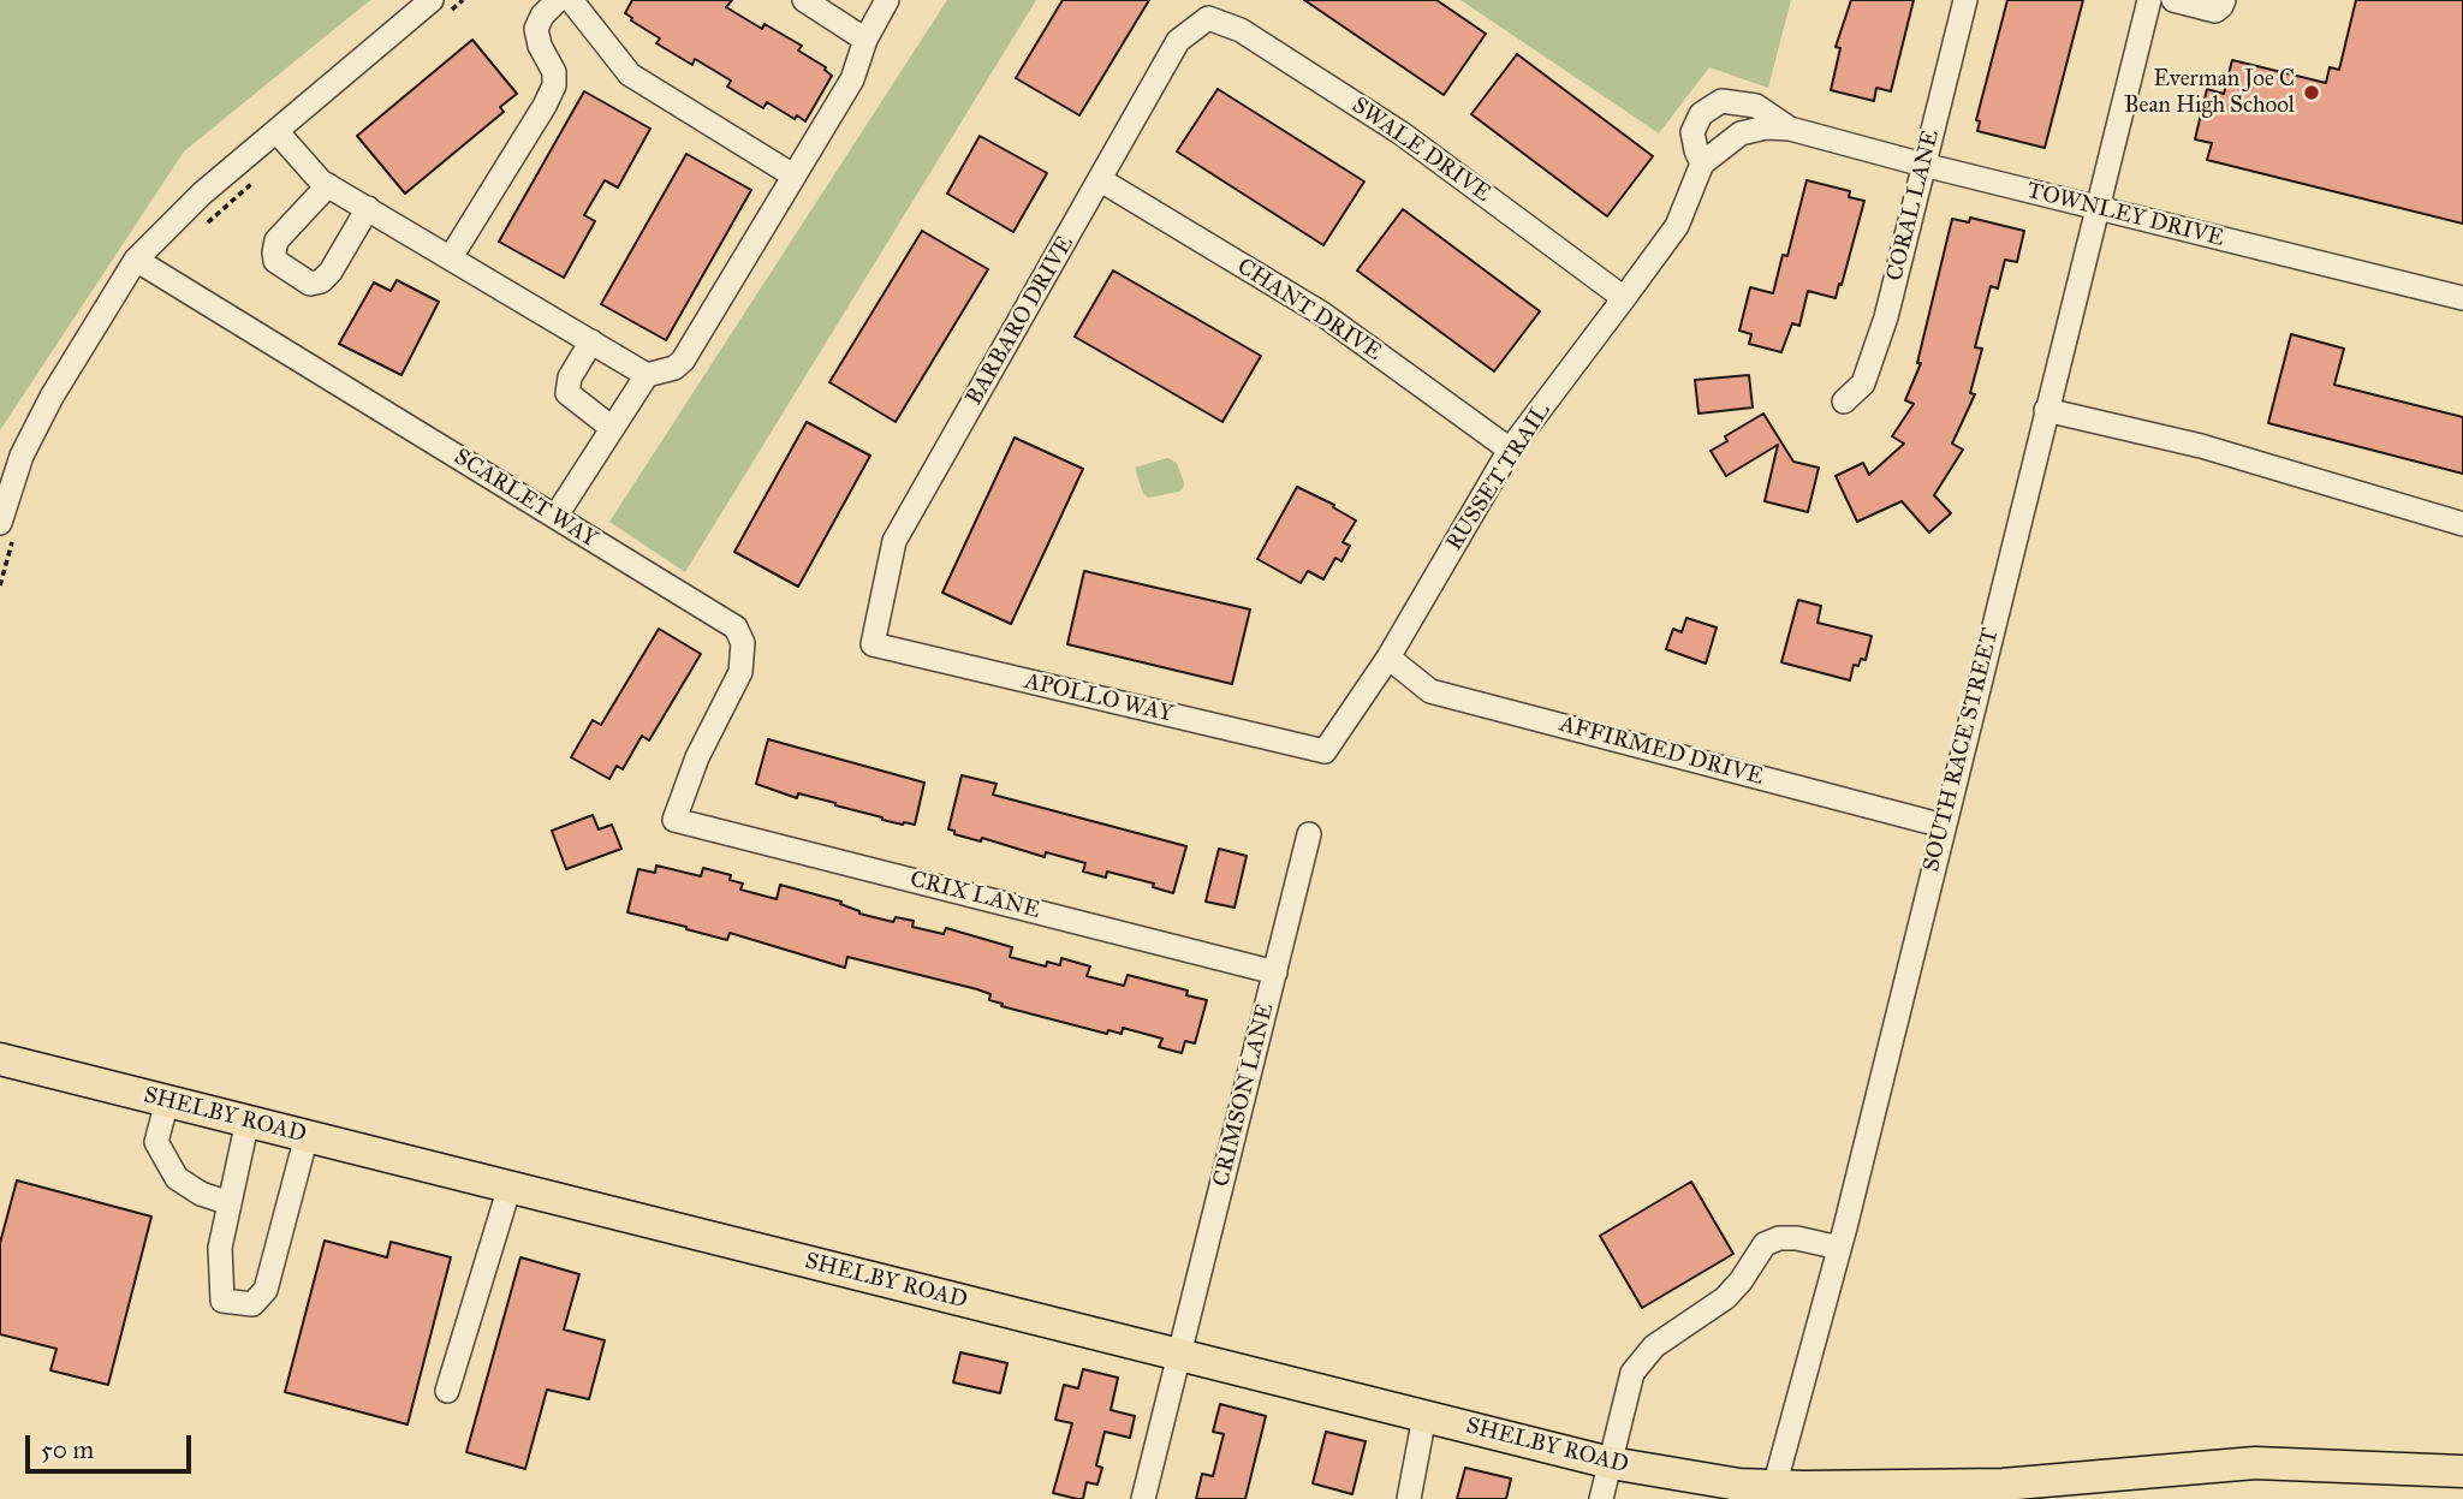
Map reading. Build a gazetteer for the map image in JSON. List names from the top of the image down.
{
  "streets": {
    "main road": ["SHELBY ROAD"],
    "street": [
      "SWALE DRIVE",
      "CORAL LANE",
      "TOWNLEY DRIVE",
      "CHANT DRIVE",
      "BARBARO DRIVE",
      "RUSSET TRAIL",
      "SCARLET WAY",
      "APOLLO WAY",
      "SOUTH RACE STREET",
      "AFFIRMED DRIVE",
      "CRIX LANE",
      "CRIMSON LANE"
    ]
  },
  "crossings": [
    ["SWALE DRIVE", "BARBARO DRIVE"],
    ["SWALE DRIVE", "RUSSET TRAIL"],
    ["CORAL LANE", "TOWNLEY DRIVE"],
    ["TOWNLEY DRIVE", "RUSSET TRAIL"],
    ["TOWNLEY DRIVE", "SOUTH RACE STREET"],
    ["CHANT DRIVE", "BARBARO DRIVE"],
    ["CHANT DRIVE", "RUSSET TRAIL"],
    ["BARBARO DRIVE", "APOLLO WAY"],
    ["RUSSET TRAIL", "APOLLO WAY"],
    ["RUSSET TRAIL", "AFFIRMED DRIVE"],
    ["SCARLET WAY", "CRIX LANE"],
    ["SOUTH RACE STREET", "AFFIRMED DRIVE"],
    ["SOUTH RACE STREET", "SHELBY ROAD"],
    ["CRIX LANE", "CRIMSON LANE"],
    ["CRIMSON LANE", "SHELBY ROAD"]
  ],
  "places": ["Everman Joe C Bean High School"],
  "scale_bar": "50 m"
}
